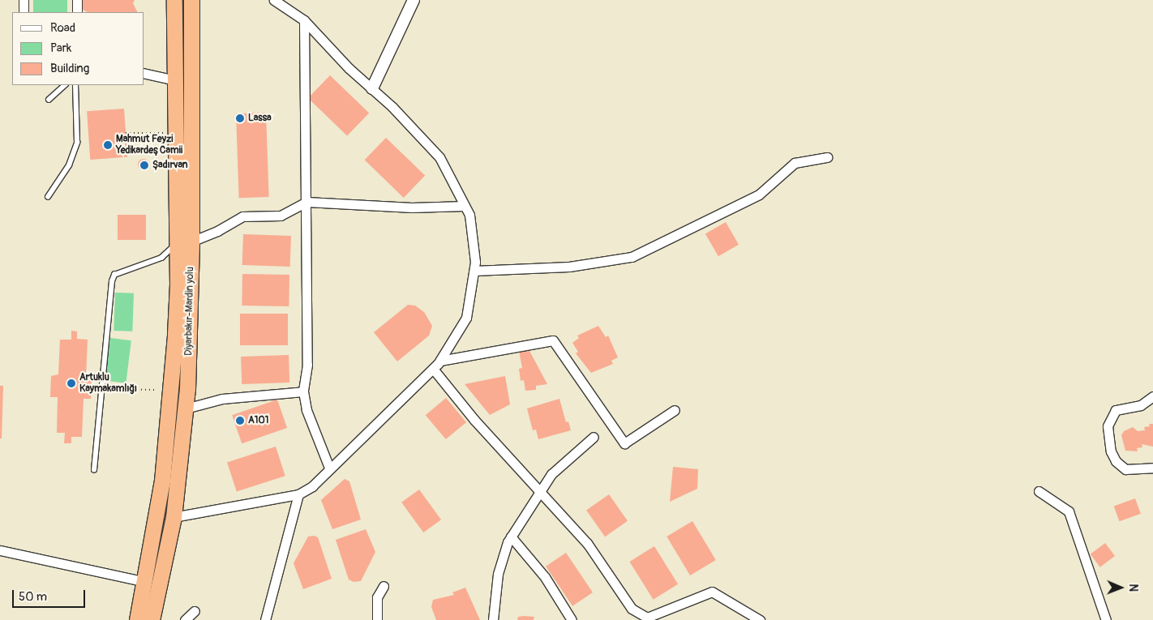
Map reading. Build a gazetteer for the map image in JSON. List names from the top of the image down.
{
  "streets": {
    "highway": ["Diyarbakır-Mardin yolu"]
  },
  "places": [
    "Lassa",
    "Mahmut Feyzi Yedikardeş Camii",
    "Şadırvan",
    "Artuklu Kaymakamlığı",
    "A101"
  ],
  "legend": ["Road", "Park", "Building"],
  "scale_bar": "50 m",
  "north": "right"
}
